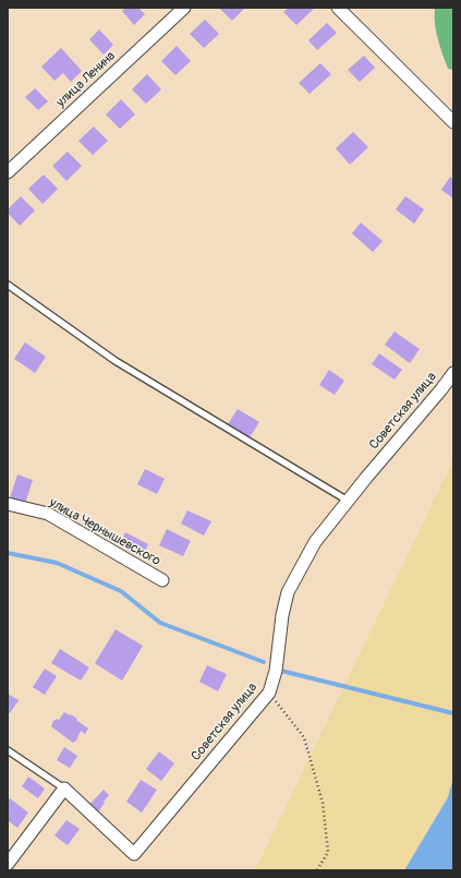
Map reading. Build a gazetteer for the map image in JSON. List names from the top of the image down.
{
  "streets": {
    "street": ["улица Ленина", "Советская улица", "улица Чернышевского"]
  }
}
